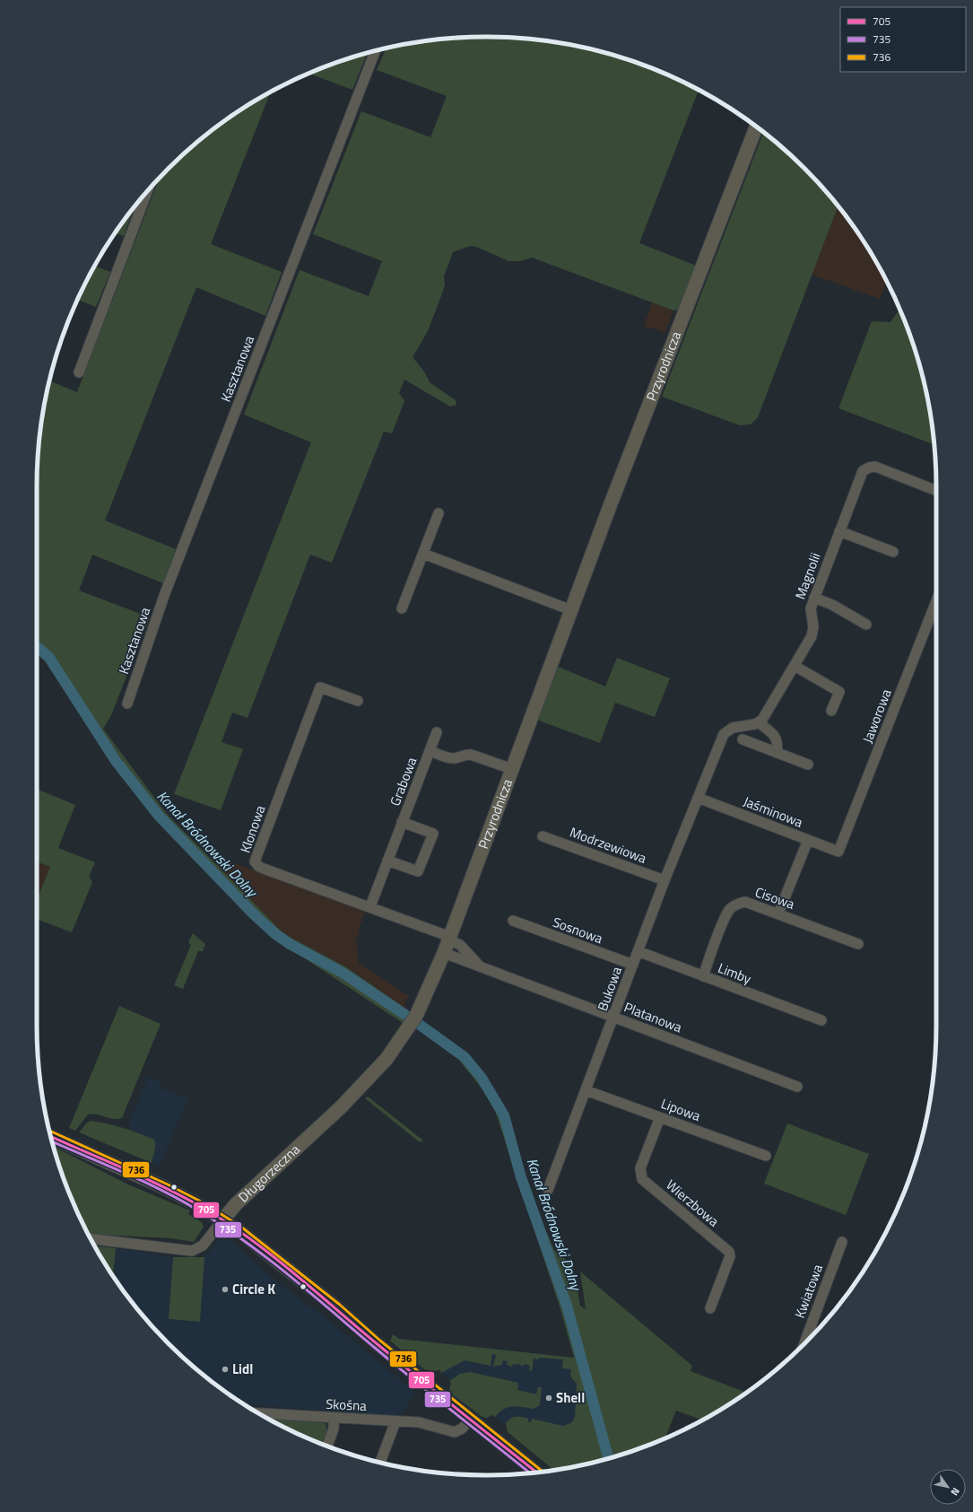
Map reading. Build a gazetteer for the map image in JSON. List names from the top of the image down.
{
  "streets": {
    "street": [
      "Przyrodnicza",
      "Kasztanowa",
      "Magnolii",
      "Jaworowa",
      "Grabowa",
      "Jaśminowa",
      "Klonowa",
      "Modrzewiowa",
      "Cisowa",
      "Sosnowa",
      "Limby",
      "Bukowa",
      "Platanowa",
      "Lipowa",
      "Długorzeczna",
      "Wierzbowa",
      "Kwiatowa",
      "Skośna"
    ]
  },
  "crossings": [
    ["Przyrodnicza", "Grabowa"],
    ["Przyrodnicza", "Klonowa"],
    ["Przyrodnicza", "Platanowa"],
    ["Przyrodnicza", "Długorzeczna"],
    ["Jaworowa", "Jaśminowa"],
    ["Grabowa", "Klonowa"],
    ["Jaśminowa", "Bukowa"],
    ["Klonowa", "Platanowa"],
    ["Modrzewiowa", "Bukowa"],
    ["Cisowa", "Limby"],
    ["Sosnowa", "Bukowa"],
    ["Limby", "Bukowa"],
    ["Bukowa", "Platanowa"],
    ["Bukowa", "Lipowa"],
    ["Lipowa", "Wierzbowa"]
  ],
  "water": ["Kanał Bródnowski Dolny"],
  "places": ["Circle K", "Lidl", "Shell"],
  "lines": ["transit line 736", "transit line 705", "transit line 735"],
  "legend": ["705", "735", "736"],
  "north": "bottom right"
}
